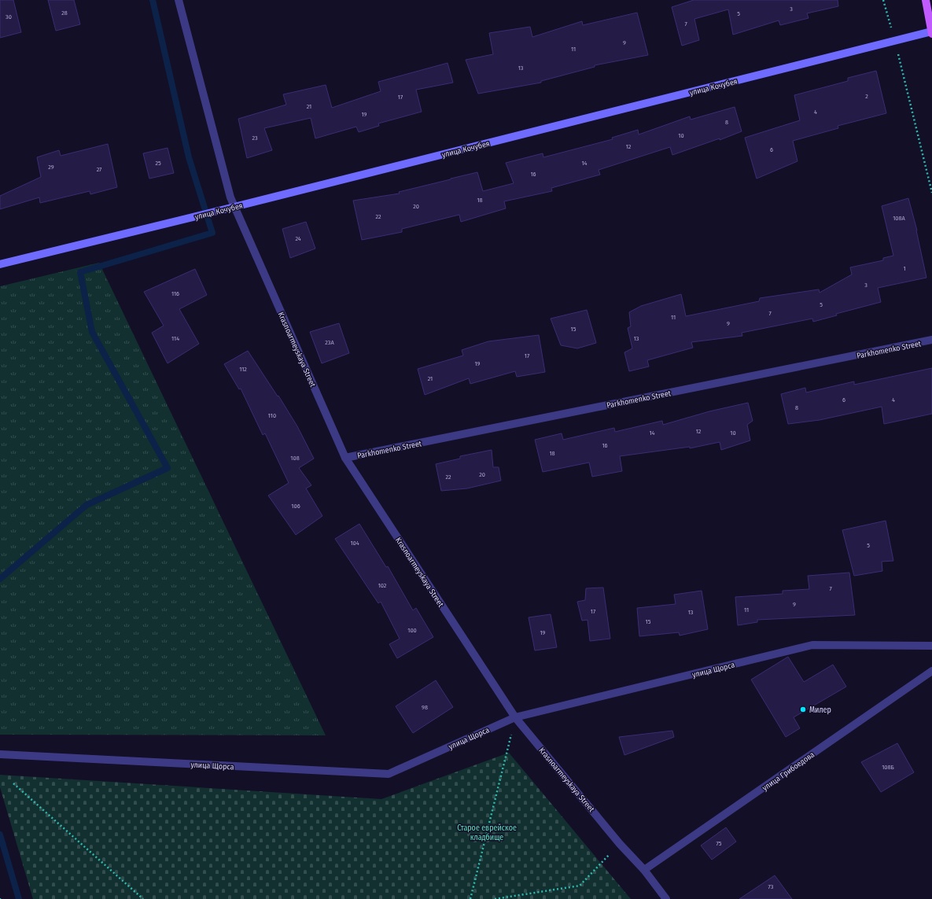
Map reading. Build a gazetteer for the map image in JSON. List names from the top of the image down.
{
  "streets": {
    "main road": ["улица Кочубея"],
    "street": [
      "Krasnoarmeyskaya Street",
      "Parkhomenko Street",
      "улица Щорса",
      "улица Грибоедова"
    ]
  },
  "crossings": [
    ["улица Кочубея", "Krasnoarmeyskaya Street"],
    ["Krasnoarmeyskaya Street", "Parkhomenko Street"],
    ["Krasnoarmeyskaya Street", "улица Щорса"],
    ["Krasnoarmeyskaya Street", "улица Грибоедова"]
  ],
  "parks": ["Старое еврейское кладбище"],
  "places": ["Милер"],
  "house_numbers": [
    "3",
    "28",
    "5",
    "30",
    "7",
    "9",
    "11",
    "13",
    "2",
    "17",
    "21",
    "4",
    "19",
    "8",
    "10",
    "23",
    "12",
    "6",
    "25",
    "14",
    "29",
    "27",
    "16",
    "18",
    "20",
    "22",
    "108А",
    "24",
    "1",
    "3",
    "116",
    "5",
    "7",
    "11",
    "9",
    "15",
    "114",
    "13",
    "23А",
    "17",
    "19",
    "112",
    "21",
    "6",
    "4",
    "8",
    "110",
    "12",
    "14",
    "10",
    "16",
    "18",
    "108",
    "20",
    "22",
    "106",
    "104",
    "5",
    "102",
    "7",
    "9",
    "11",
    "17",
    "13",
    "15",
    "100",
    "19",
    "98",
    "108Б",
    "75",
    "73"
  ]
}
